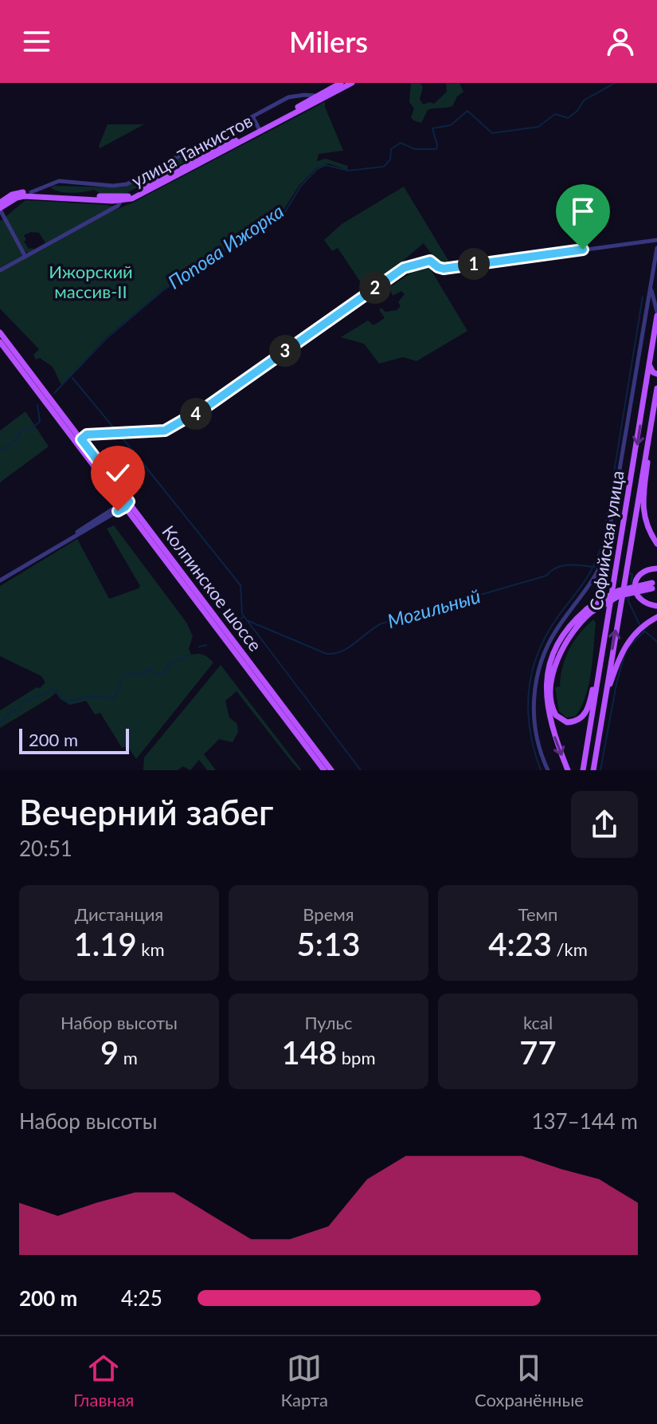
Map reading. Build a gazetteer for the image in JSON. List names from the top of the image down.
{
  "streets": {
    "main road": ["улица Танкистов", "Софийская улица", "Колпинское шоссе"]
  },
  "water": ["Попова Ижорка", "Могильный"],
  "parks": ["Ижорский массив-II"],
  "scale_bar": "200 m",
  "page": {
    "header": "Milers",
    "pins": [
      "1",
      "2",
      "3",
      "4"
    ],
    "scale": "200 m",
    "heading": ["Вечерний забег", "20:51"],
    "stats": [
      ["Дистанция", "1.19 km"],
      ["Время", "5:13"],
      ["Темп", "4:23 /km"],
      ["Набор высоты", "9 m"],
      ["Пульс", "148 bpm"],
      ["kcal", "77"]
    ],
    "chart": ["Набор высоты", "137–144 m"],
    "list": [
      {
        "name": "200 m",
        "note": "4:25"
      }
    ],
    "tabs": ["Главная", "Карта", "Сохранённые"]
  }
}
